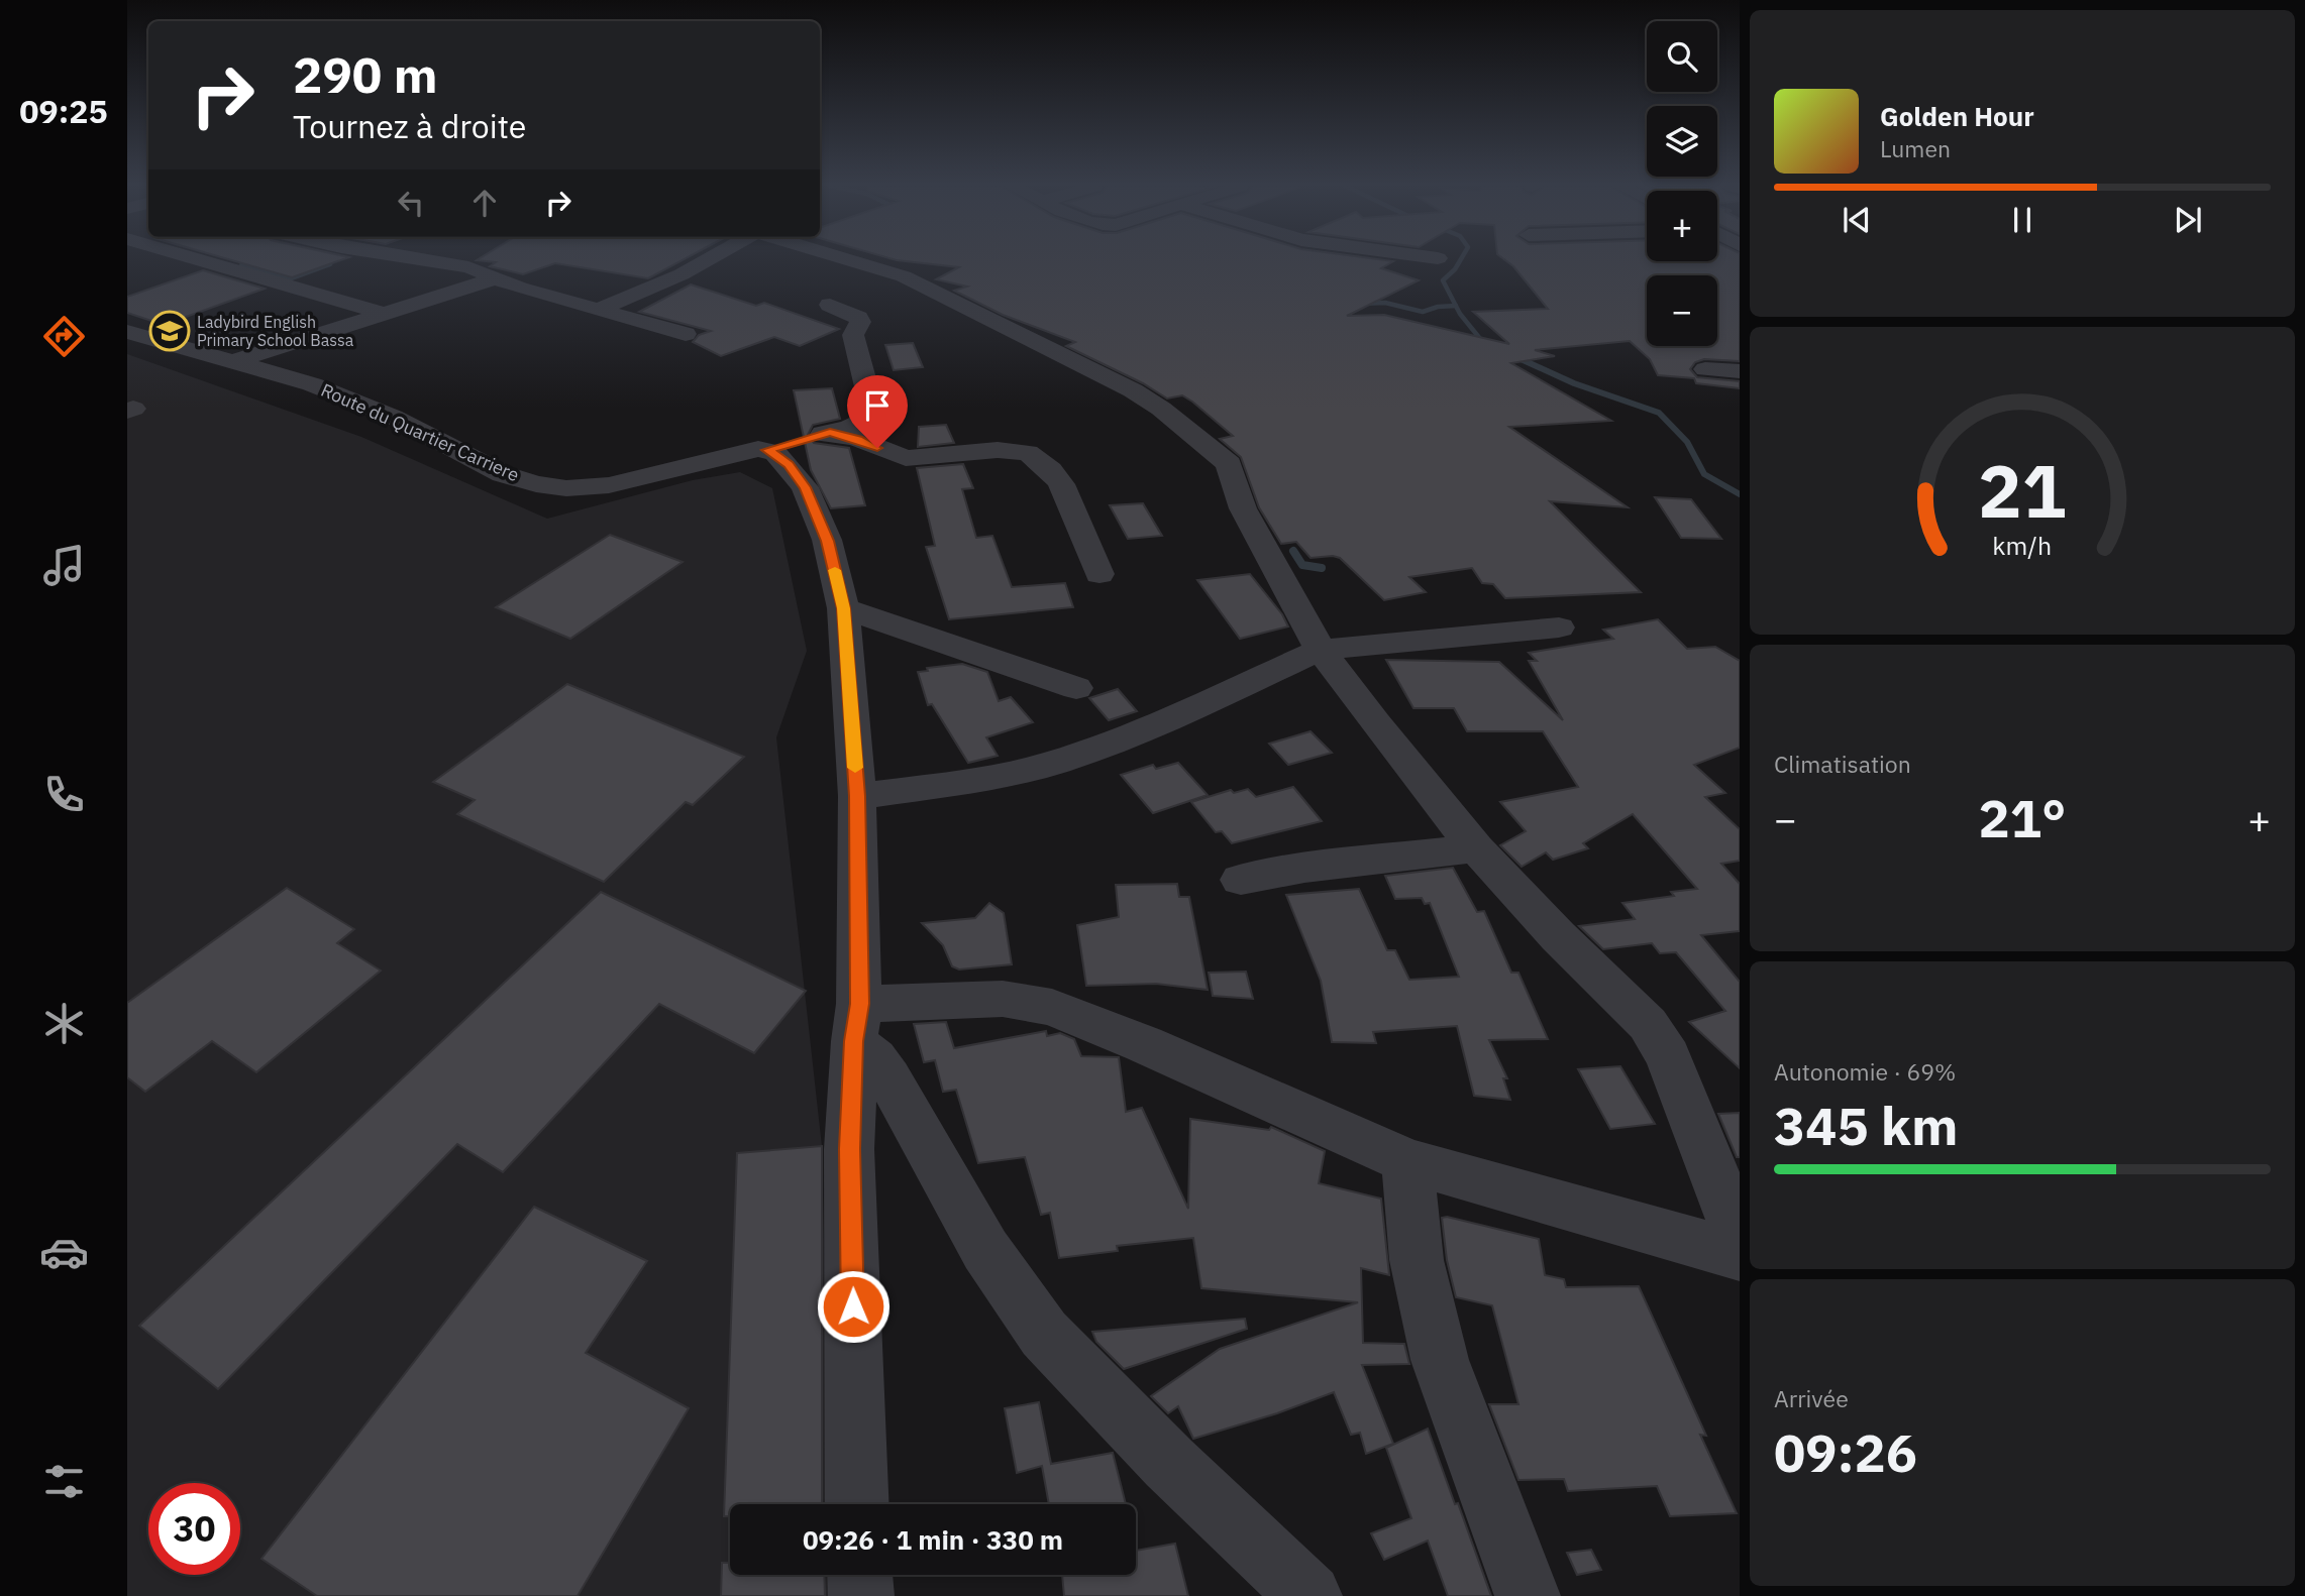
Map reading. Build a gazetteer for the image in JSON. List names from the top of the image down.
{
  "streets": {
    "street": ["Route du Quartier Carriere"]
  },
  "places": {
    "school or university": ["Ladybird English Primary School Bassa"]
  },
  "page": {
    "tabs": "09:25",
    "map_buttons": ["+", "−"],
    "turn": ["290 m", "Tournez à droite"],
    "song": ["Golden Hour", "Lumen"],
    "tile": [
      "Climatisation",
      ["Autonomie · 69%", "345 km"],
      ["Arrivée", "09:26"]
    ],
    "heat": ["−", "21°", "+"],
    "limit": "30",
    "trip": "09:26 · 1 min · 330 m",
    "gauge": ["21", "km/h"]
  }
}
